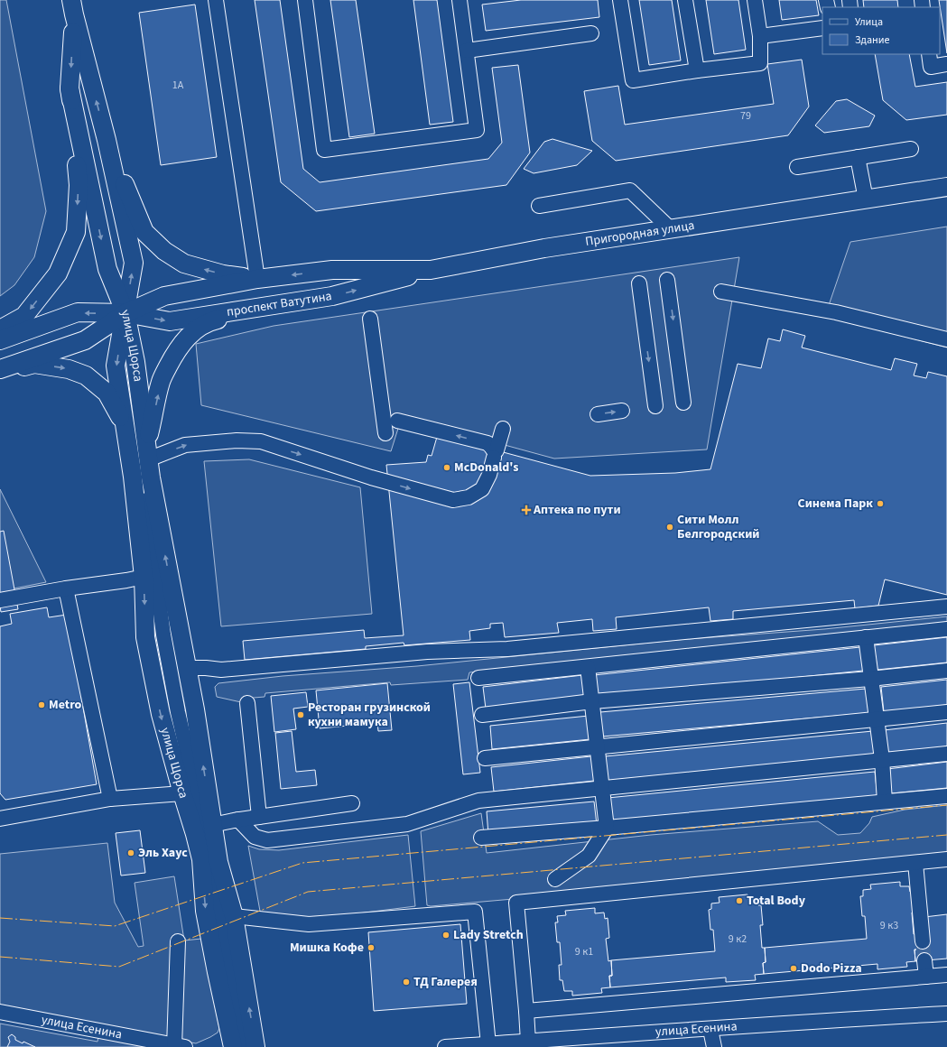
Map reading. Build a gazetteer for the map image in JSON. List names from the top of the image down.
{
  "streets": {
    "main road": ["Пригородная улица", "проспект Ватутина", "улица Щорса"],
    "street": ["улица Есенина"]
  },
  "crossings": [
    ["Пригородная улица", "проспект Ватутина"],
    ["проспект Ватутина", "улица Щорса"]
  ],
  "places": {
    "other": [
      "McDonald's",
      "Синема Парк",
      "Сити Молл Белгородский",
      "Metro",
      "Ресторан грузинской кухни мамука",
      "Эль Хаус",
      "Total Body",
      "Lady Stretch",
      "Мишка Кофе",
      "Dodo Pizza",
      "ТД Галерея"
    ],
    "health": ["Аптека по пути"]
  },
  "house_numbers": [
    "1А",
    "79",
    "9 к3",
    "9 к2",
    "9 к1"
  ],
  "legend": ["Улица", "Здание"]
}
